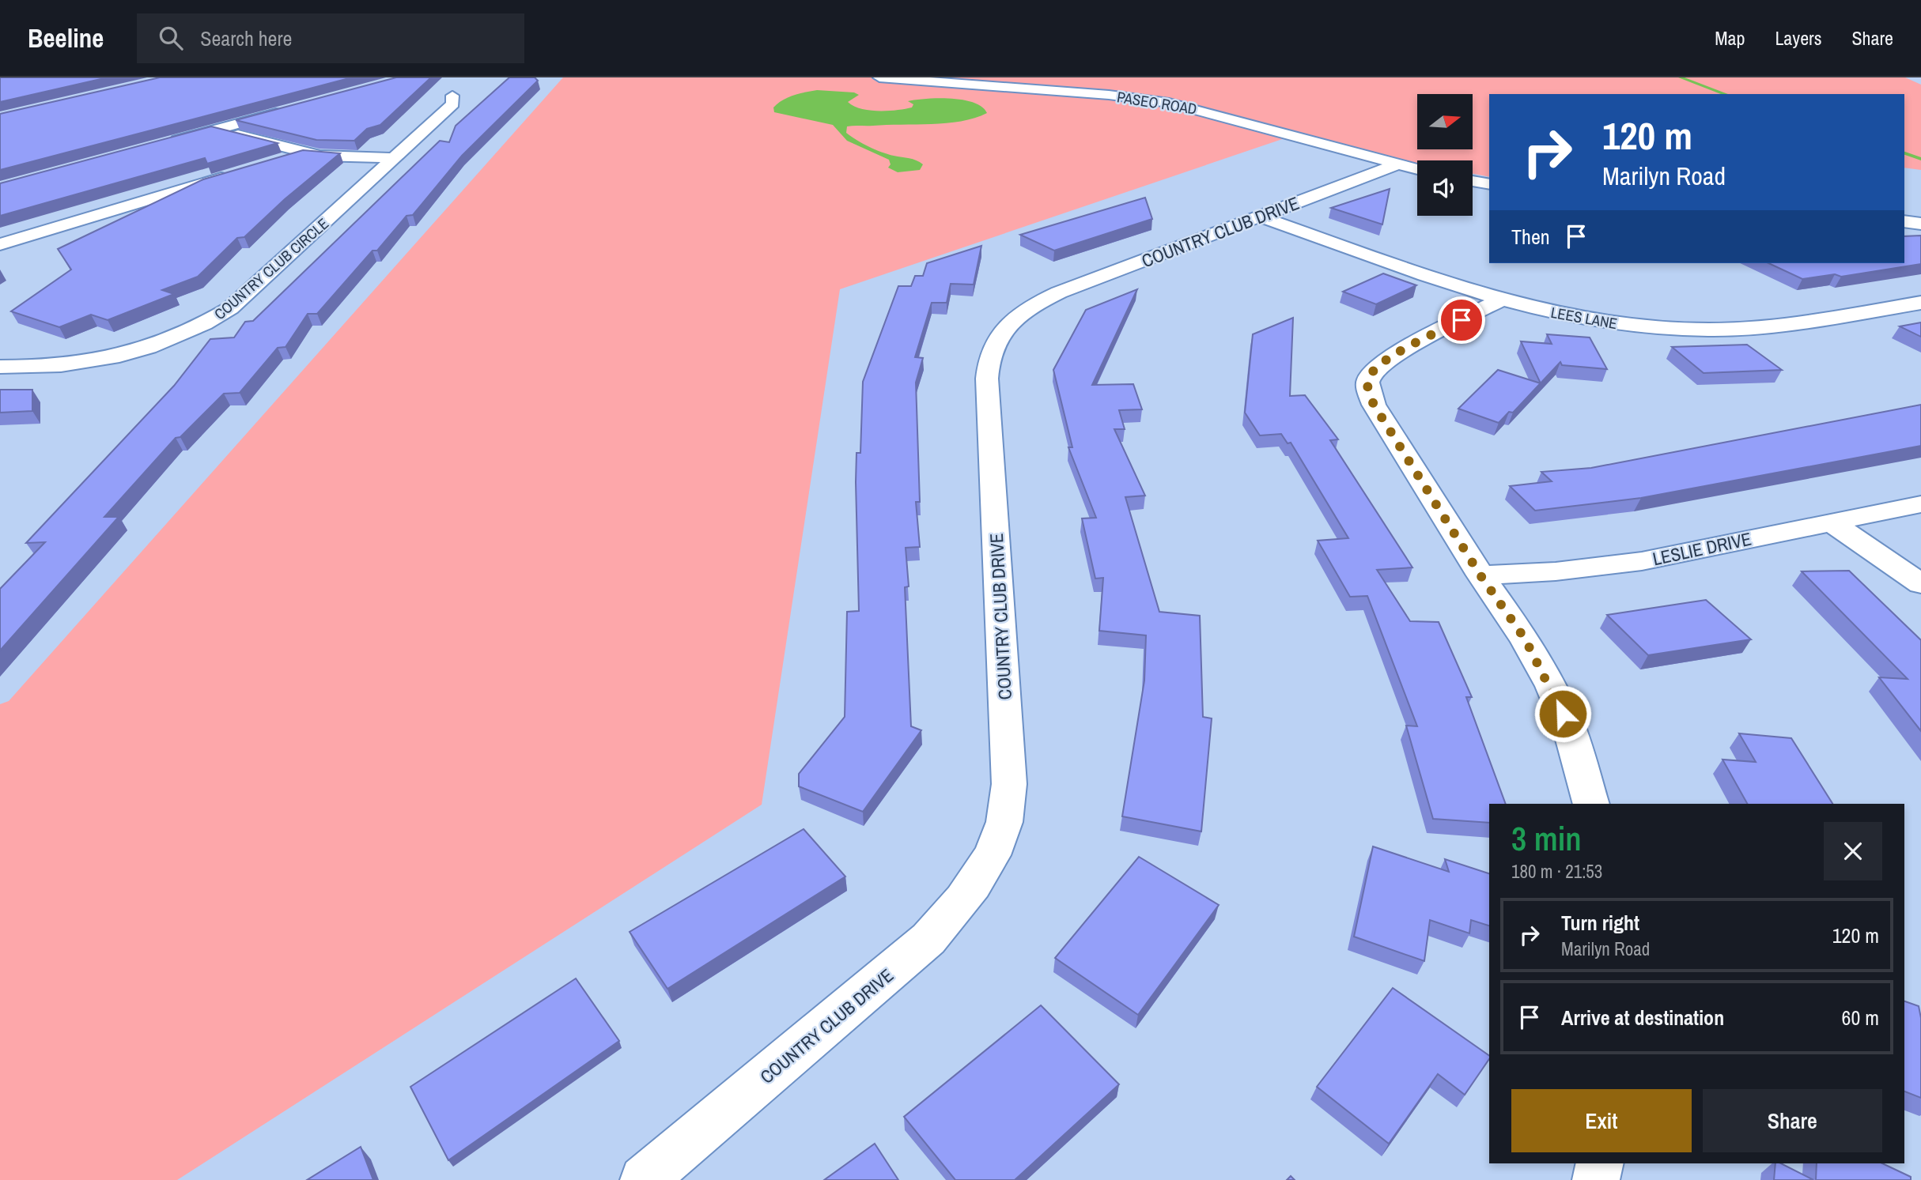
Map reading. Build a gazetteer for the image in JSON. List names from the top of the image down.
{
  "streets": {
    "street": [
      "PASEO ROAD",
      "COUNTRY CLUB DRIVE",
      "COUNTRY CLUB CIRCLE",
      "LEES LANE",
      "LESLIE DRIVE"
    ]
  },
  "crossings": [
    ["PASEO ROAD", "COUNTRY CLUB DRIVE"],
    ["COUNTRY CLUB DRIVE", "LEES LANE"]
  ],
  "north": "right",
  "page": {
    "header": "Beeline",
    "search": "Search here",
    "nav": ["Map", "Layers", "Share"],
    "turn": ["120 m", "Marilyn Road"],
    "then": "Then",
    "heading": ["3 min", "180 m · 21:53"],
    "list": [
      {
        "name": "Turn right",
        "note": "Marilyn Road",
        "value": "120 m"
      },
      {
        "name": "Arrive at destination",
        "value": "60 m"
      }
    ],
    "buttons": ["Exit", "Share"]
  }
}
